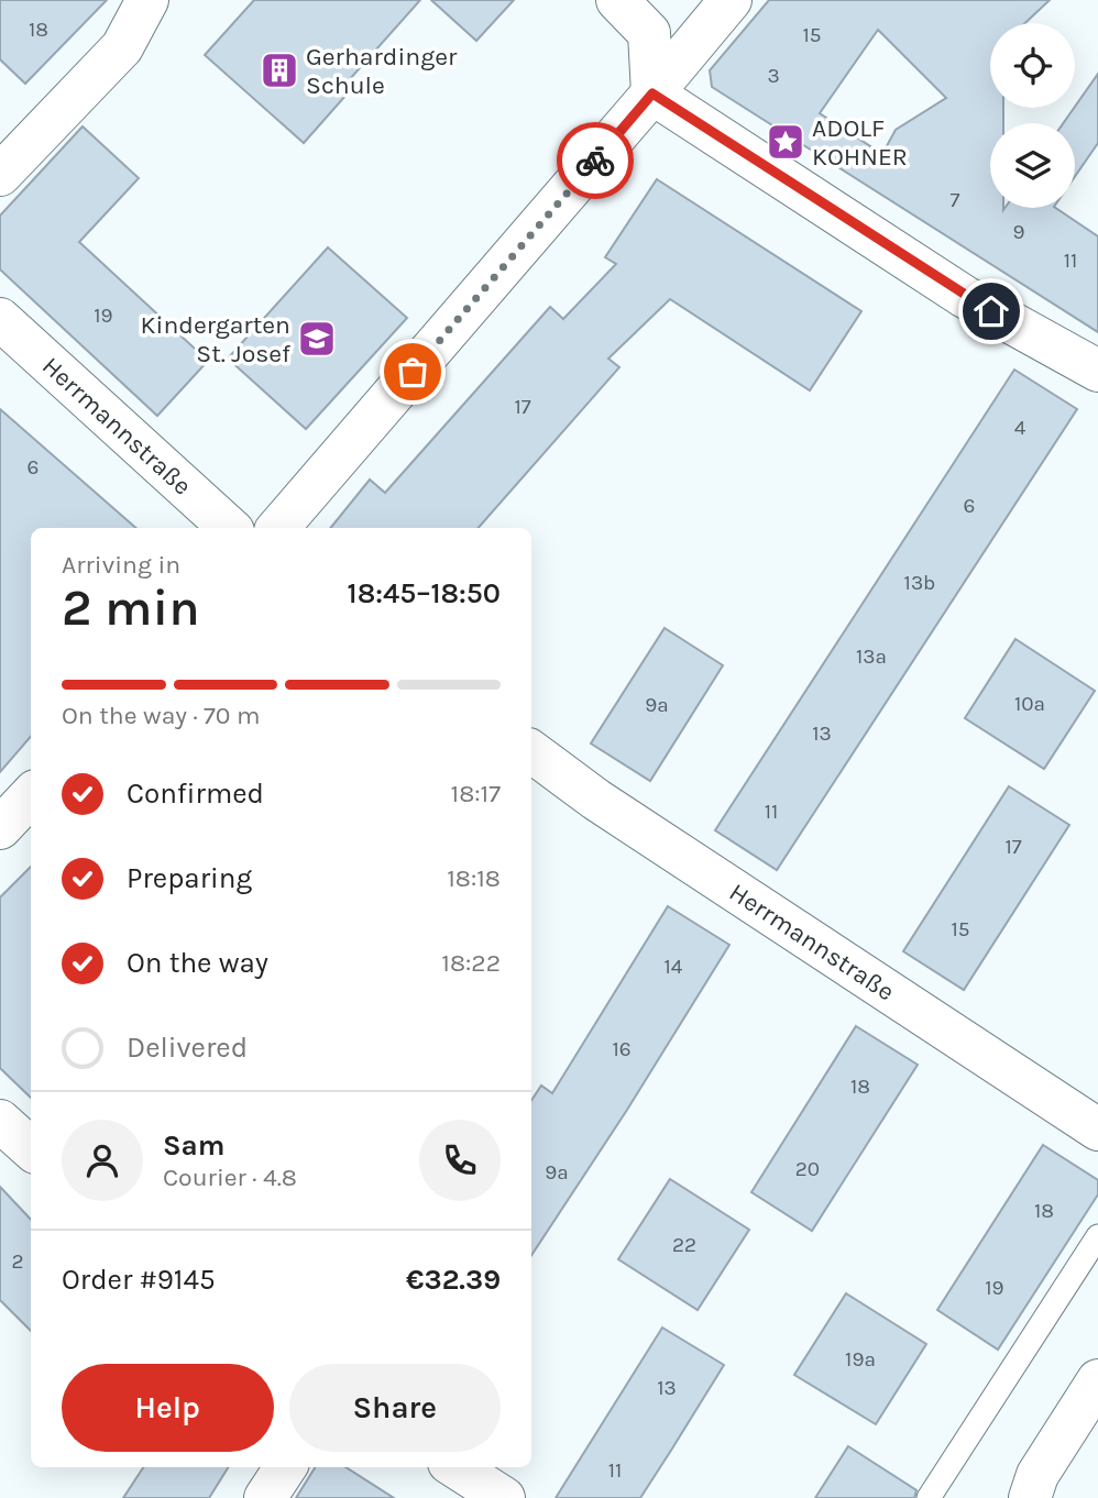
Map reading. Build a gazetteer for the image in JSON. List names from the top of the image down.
{
  "streets": {
    "street": ["Herrmannstraße"]
  },
  "places": {
    "building": ["Gerhardinger Schule"],
    "place": ["ADOLF KOHNER"],
    "school or university": ["Kindergarten St. Josef"]
  },
  "house_numbers": [
    "18",
    "15",
    "3",
    "7",
    "9",
    "11",
    "19",
    "17",
    "4",
    "6",
    "6",
    "13b",
    "13a",
    "10a",
    "9a",
    "13",
    "11",
    "17",
    "15",
    "14",
    "16",
    "18",
    "20",
    "9a",
    "18",
    "22",
    "2",
    "19",
    "19a",
    "13",
    "11"
  ],
  "page": {
    "heading": ["2 min", "Arriving in", "18:45–18:50"],
    "panel": [
      "Sam",
      "Courier · 4.8",
      "Order #9145",
      "€32.39"
    ],
    "bar": "On the way · 70 m",
    "list": [
      ["Confirmed", "18:17"],
      ["Preparing", "18:18"],
      ["On the way", "18:22"],
      "Delivered"
    ],
    "buttons": ["Help", "Share"]
  }
}
